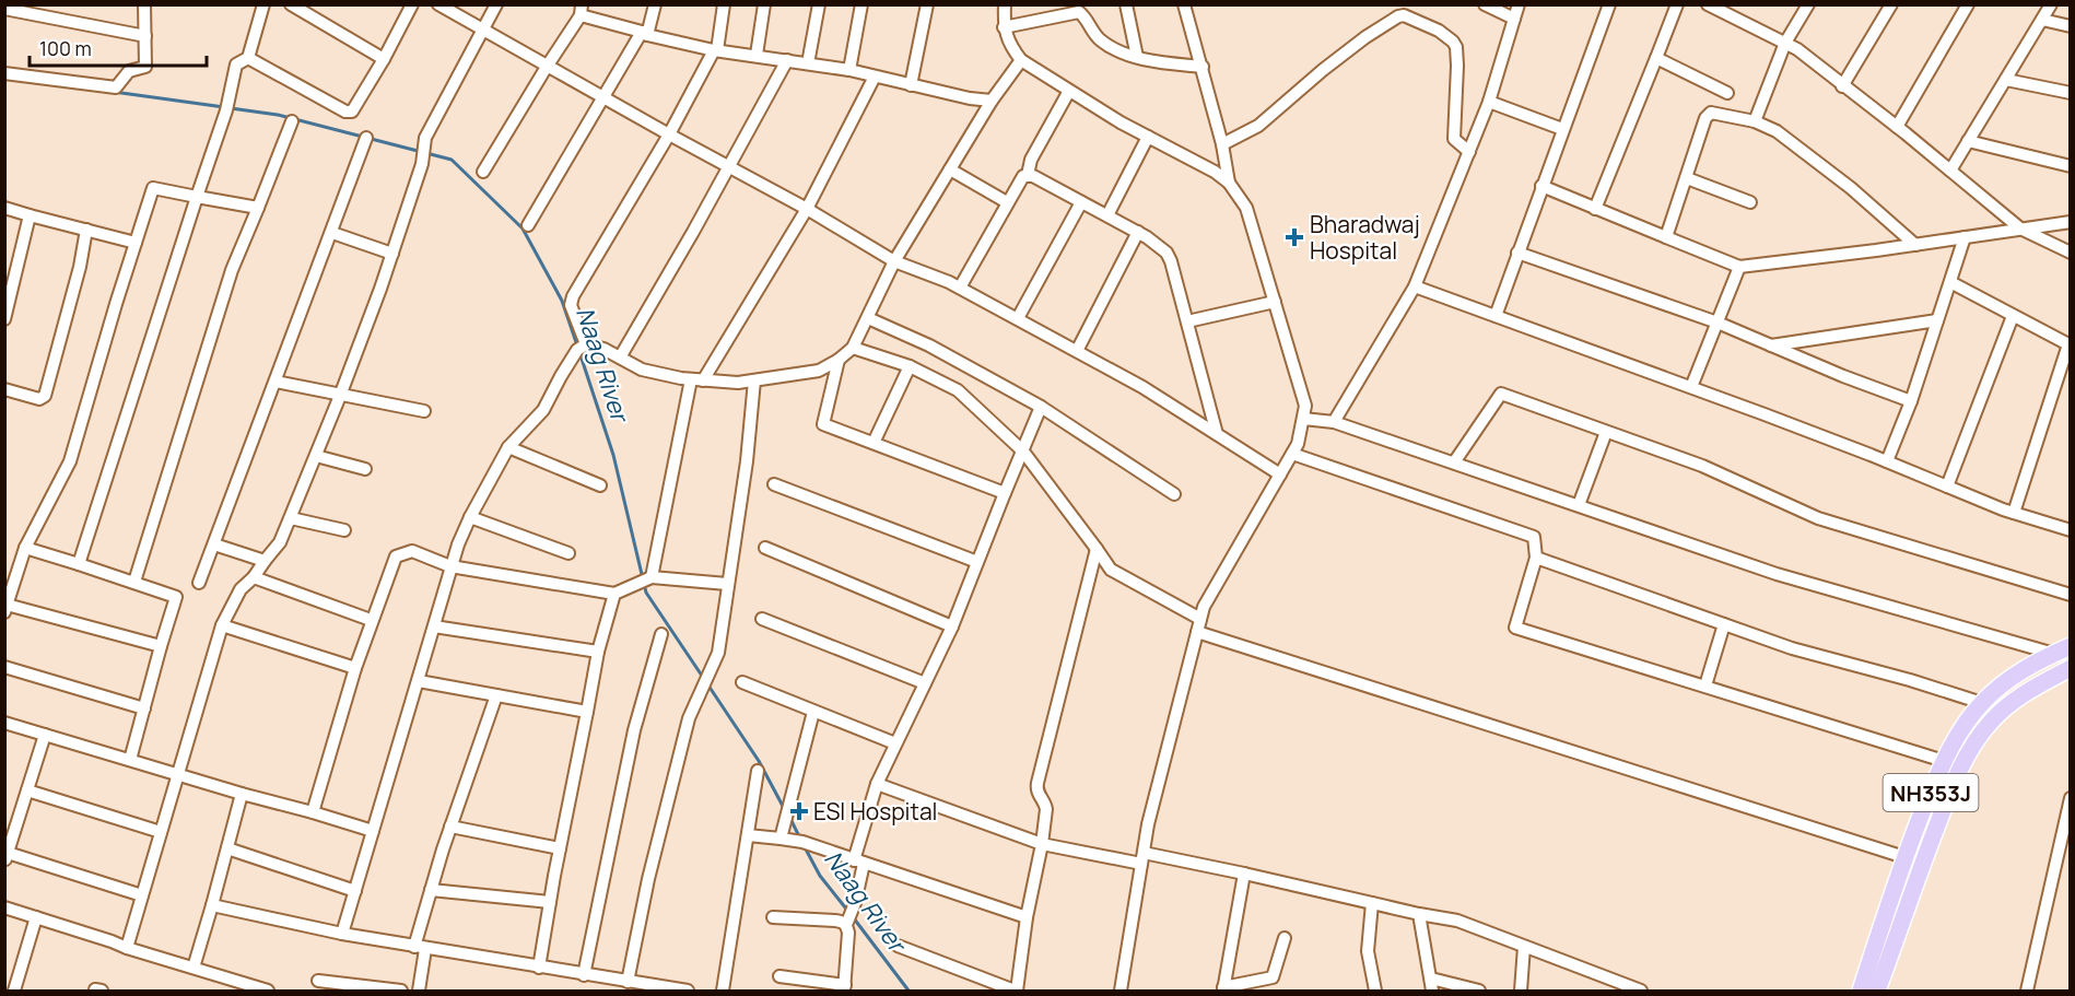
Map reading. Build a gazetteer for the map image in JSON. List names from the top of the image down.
{
  "streets": {
    "highway": ["NH353J"]
  },
  "water": ["Naag River"],
  "places": {
    "health": ["Bharadwaj Hospital", "ESI Hospital"]
  },
  "scale_bar": "100 m"
}
